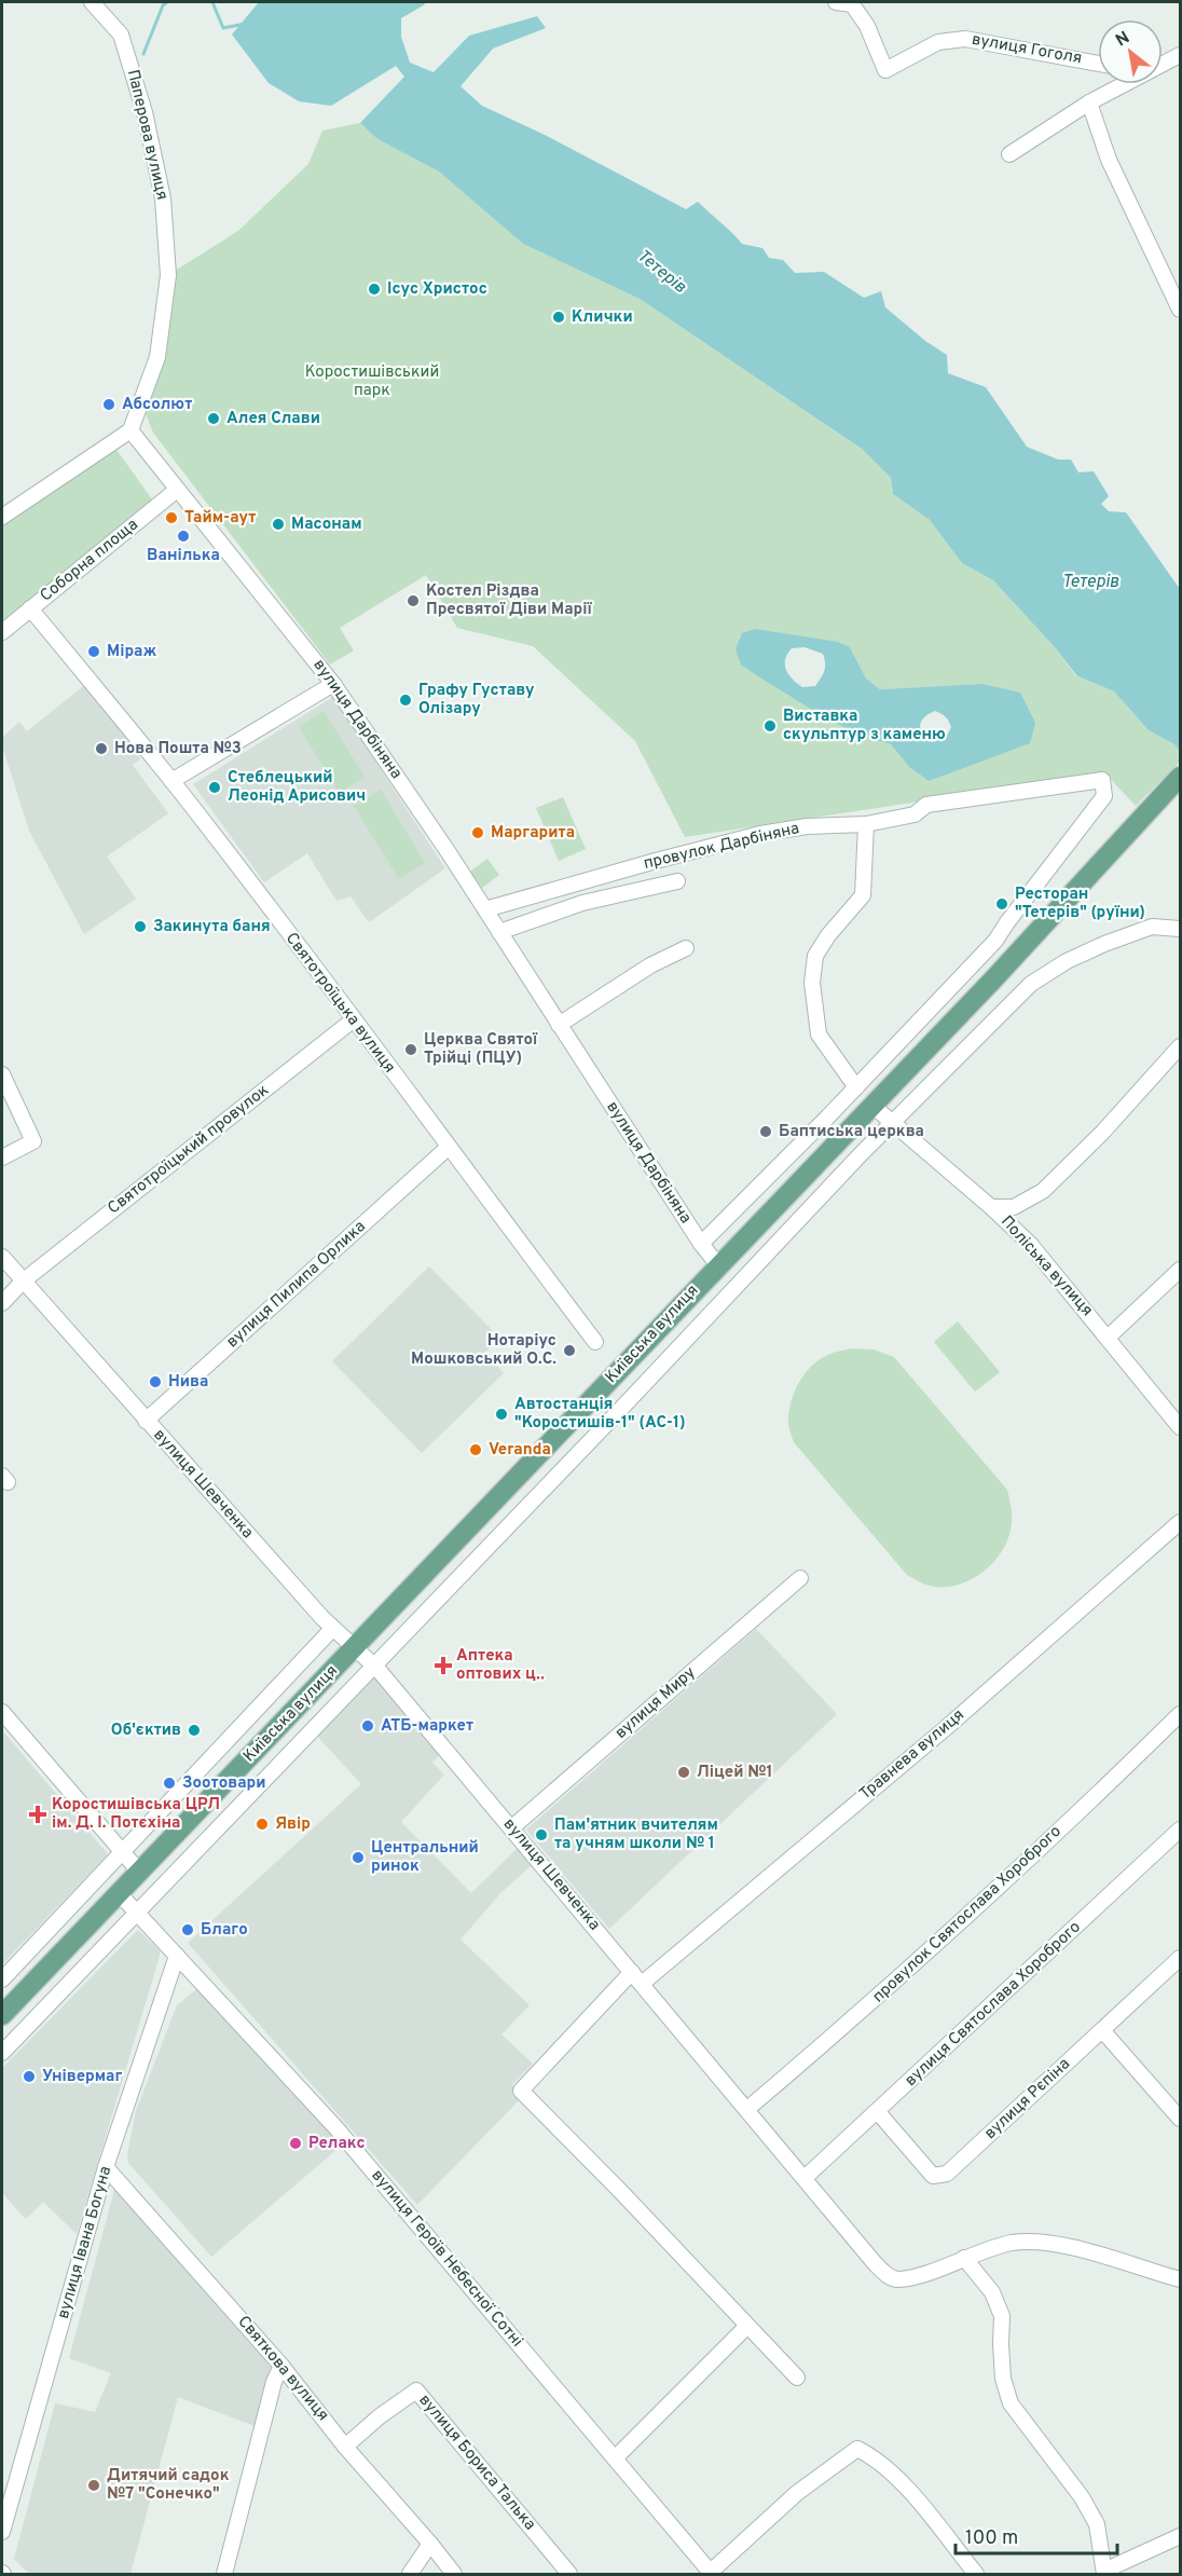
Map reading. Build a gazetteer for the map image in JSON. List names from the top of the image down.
{
  "streets": {
    "main road": ["Київська вулиця"],
    "street": [
      "вулиця Гоголя",
      "Паперова вулиця",
      "Соборна площа",
      "вулиця Дарбіняна",
      "провулок Дарбіняна",
      "Святотроїцька вулиця",
      "Святотроїцький провулок",
      "Поліська вулиця",
      "вулиця Пилипа Орлика",
      "вулиця Шевченка",
      "вулиця Миру",
      "Травнева вулиця",
      "провулок Святослава Хороброго",
      "вулиця Святослава Хороброго",
      "вулиця Рєпіна",
      "вулиця Івана Богуна",
      "вулиця Героїв Небесної Сотні",
      "Святкова вулиця",
      "вулиця Бориса Талька"
    ]
  },
  "crossings": [
    ["Паперова вулиця", "вулиця Дарбіняна"],
    ["Соборна площа", "вулиця Дарбіняна"],
    ["Соборна площа", "Святотроїцька вулиця"],
    ["вулиця Дарбіняна", "провулок Дарбіняна"],
    ["вулиця Дарбіняна", "Київська вулиця"],
    ["Святотроїцька вулиця", "Святотроїцький провулок"],
    ["Святотроїцька вулиця", "вулиця Пилипа Орлика"],
    ["Святотроїцький провулок", "вулиця Шевченка"],
    ["Поліська вулиця", "Київська вулиця"],
    ["вулиця Пилипа Орлика", "вулиця Шевченка"],
    ["Київська вулиця", "вулиця Шевченка"],
    ["Київська вулиця", "вулиця Героїв Небесної Сотні"],
    ["вулиця Шевченка", "вулиця Миру"],
    ["вулиця Шевченка", "Травнева вулиця"],
    ["вулиця Шевченка", "провулок Святослава Хороброго"],
    ["вулиця Шевченка", "вулиця Святослава Хороброго"],
    ["вулиця Святослава Хороброго", "вулиця Рєпіна"],
    ["вулиця Івана Богуна", "вулиця Героїв Небесної Сотні"],
    ["вулиця Івана Богуна", "Святкова вулиця"],
    ["Святкова вулиця", "вулиця Бориса Талька"]
  ],
  "water": ["Тетерів"],
  "parks": ["Коростишівський парк"],
  "places": {
    "other": [
      "Ісус Христос",
      "Клички",
      "Абсолют",
      "Алея Слави",
      "Тайм-аут",
      "Масонам",
      "Ванілька",
      "Костел Різдва Пресвятої Діви Марії",
      "Міраж",
      "Графу Густаву Олізару",
      "Виставка скульптур з каменю",
      "Нова Пошта №3",
      "Стеблецький Леонід Арисович",
      "Маргарита",
      "Ресторан \"Тетерів\" (руїни)",
      "Закинута баня",
      "Церква Святої Трійці (ПЦУ)",
      "Баптиська церква",
      "Нотаріус Мошковський О.С.",
      "Нива",
      "Автостанція \"Коростишів-1\" (АС-1)",
      "Veranda",
      "АТБ-маркет",
      "Об'єктив",
      "Ліцей №1",
      "Зоотовари",
      "Явір",
      "Пам'ятник вчителям та учням школи № 1",
      "Центральний ринок",
      "Благо",
      "Універмаг",
      "Релакс",
      "Дитячий садок №7 \"Сонечко\""
    ],
    "health": ["Аптека оптових ц‥", "Коростишівська ЦРЛ ім. Д. І. Потєхіна"]
  },
  "scale_bar": "100 m",
  "north": "top left"
}
